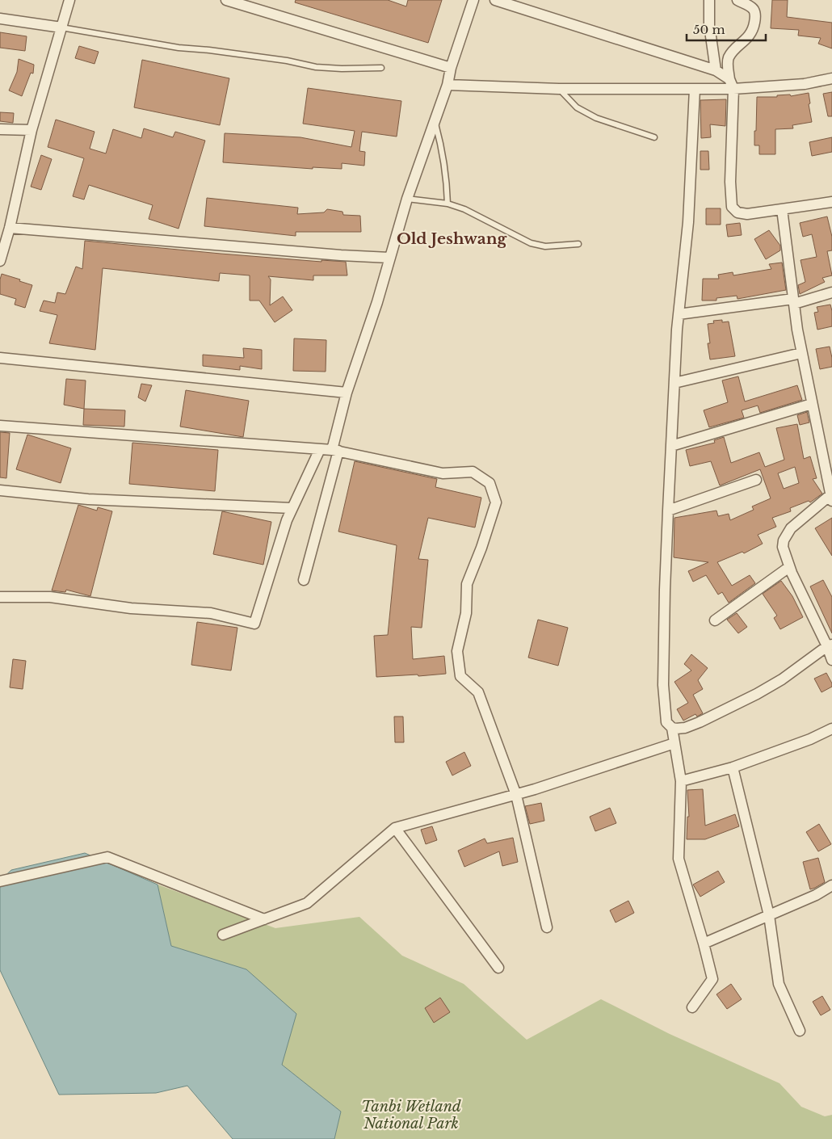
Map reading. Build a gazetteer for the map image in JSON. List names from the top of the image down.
{
  "districts": ["Old Jeshwang"],
  "parks": ["Tanbi Wetland National Park"],
  "scale_bar": "50 m"
}
